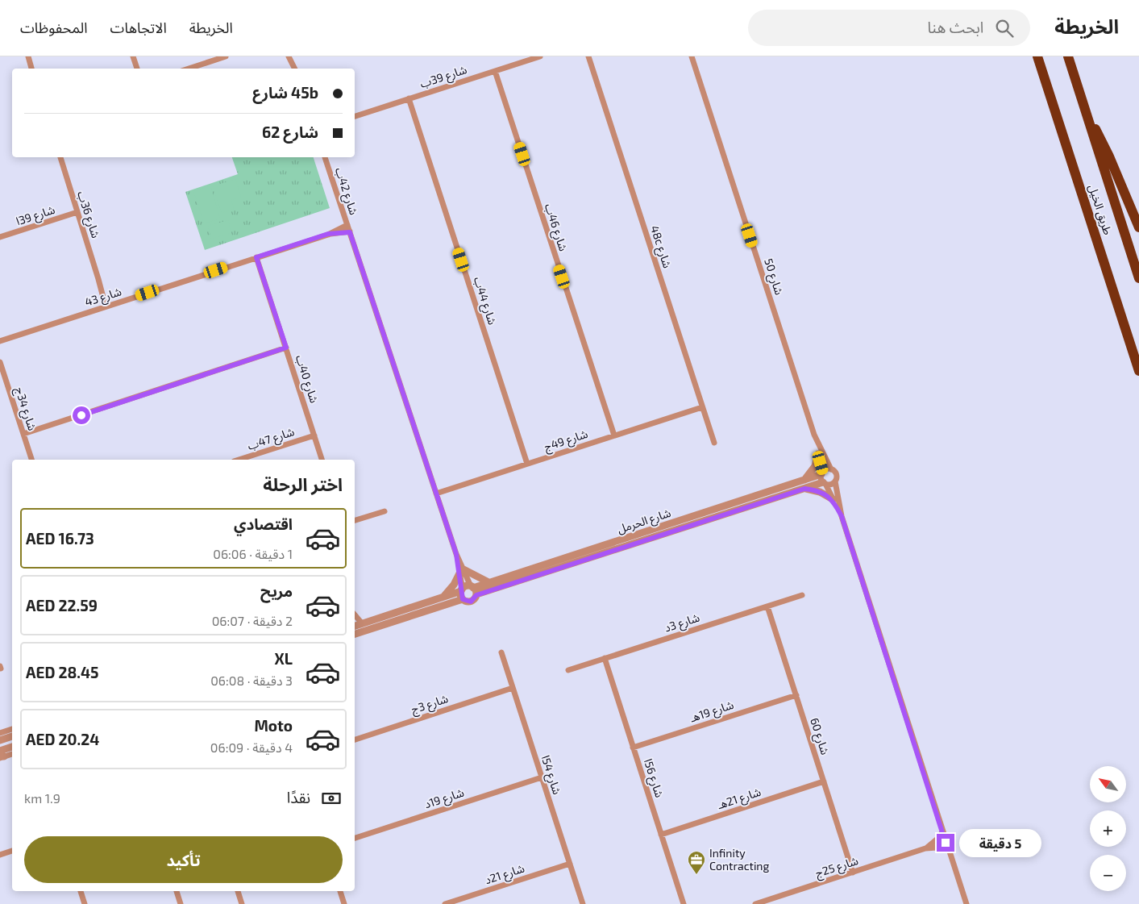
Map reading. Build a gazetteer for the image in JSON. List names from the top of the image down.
{
  "streets": {
    "highway": ["طريق الخيل"],
    "street": [
      "شارع 39ب",
      "شارع 42ب",
      "شارع 36ب",
      "شارع 39ا",
      "شارع 46ب",
      "48c شارع",
      "شارع 50",
      "شارع 43",
      "شارع 44ب",
      "شارع 40ب",
      "شارع 34ج",
      "شارع 47ب",
      "شارع 49ج",
      "شارع الحرمل",
      "شارع 3د",
      "شارع 3ج",
      "شارع 19هـ",
      "شارع 60",
      "شارع 54ا",
      "شارع 56ا",
      "شارع 19د",
      "شارع 21هـ",
      "شارع 25ج",
      "شارع 21د"
    ]
  },
  "crossings": [
    ["شارع 39ب", "شارع 46ب"],
    ["شارع 39ب", "شارع 44ب"],
    ["شارع 42ب", "شارع 43"],
    ["شارع 42ب", "شارع 49ج"],
    ["شارع 42ب", "شارع الحرمل"],
    ["شارع 36ب", "شارع 39ا"],
    ["شارع 36ب", "شارع 43"],
    ["شارع 46ب", "شارع 49ج"],
    ["48c شارع", "شارع 49ج"],
    ["شارع 50", "شارع الحرمل"],
    ["شارع 43", "شارع 40ب"],
    ["شارع 44ب", "شارع 49ج"],
    ["شارع 40ب", "شارع 47ب"],
    ["شارع 3د", "شارع 60"],
    ["شارع 3د", "شارع 56ا"],
    ["شارع 3ج", "شارع 54ا"],
    ["شارع 19هـ", "شارع 60"],
    ["شارع 19هـ", "شارع 56ا"],
    ["شارع 60", "شارع 21هـ"],
    ["شارع 60", "شارع 25ج"],
    ["شارع 54ا", "شارع 19د"],
    ["شارع 54ا", "شارع 21د"],
    ["شارع 56ا", "شارع 21هـ"]
  ],
  "places": {
    "office": ["Infinity Contracting"]
  },
  "north": "top left",
  "page": {
    "header": "الخريطة",
    "search": "ابحث هنا",
    "nav": ["الخريطة", "الاتجاهات", "المحفوظات"],
    "banner": ["45b شارع", "شارع 62"],
    "heading": "اختر الرحلة",
    "list": [
      {
        "name": "اقتصادي",
        "note": "1 دقيقة · 06:06",
        "value": "AED 16.73"
      },
      {
        "name": "مريح",
        "note": "2 دقيقة · 06:07",
        "value": "AED 22.59"
      },
      {
        "name": "XL",
        "note": "3 دقيقة · 06:08",
        "value": "AED 28.45"
      },
      {
        "name": "Moto",
        "note": "4 دقيقة · 06:09",
        "value": "AED 20.24"
      }
    ],
    "map_buttons": ["+", "−"],
    "pay": ["نقدًا", "1.9 km"],
    "buttons": "تأكيد",
    "bubble": "5 دقيقة"
  }
}
